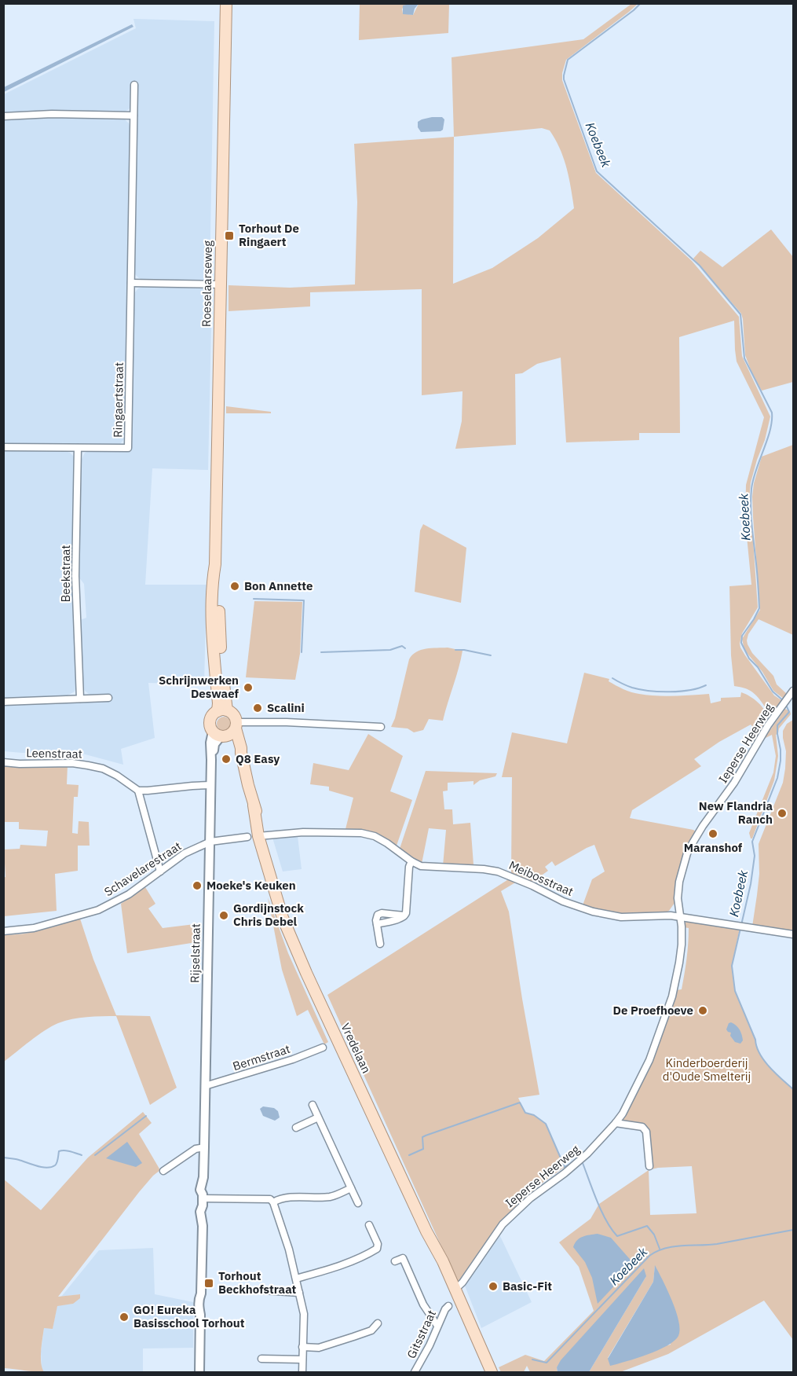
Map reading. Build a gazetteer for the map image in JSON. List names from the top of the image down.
{
  "streets": {
    "main road": ["Roeselaarseweg", "Vredelaan"],
    "street": [
      "Ringaertstraat",
      "Beekstraat",
      "Ieperse Heerweg",
      "Leenstraat",
      "Schavelarestraat",
      "Meibosstraat",
      "Rijselstraat",
      "Bermstraat",
      "Gitsstraat"
    ]
  },
  "crossings": [
    ["Roeselaarseweg", "Rijselstraat"],
    ["Roeselaarseweg", "Vredelaan"],
    ["Ringaertstraat", "Beekstraat"],
    ["Ieperse Heerweg", "Meibosstraat"],
    ["Ieperse Heerweg", "Vredelaan"],
    ["Schavelarestraat", "Meibosstraat"],
    ["Schavelarestraat", "Rijselstraat"],
    ["Meibosstraat", "Rijselstraat"],
    ["Meibosstraat", "Vredelaan"],
    ["Rijselstraat", "Vredelaan"],
    ["Rijselstraat", "Bermstraat"]
  ],
  "water": ["Koebeek"],
  "parks": ["Kinderboerderij d'Oude Smelterij"],
  "places": {
    "transit": ["Torhout De Ringaert", "Torhout Beckhofstraat"],
    "other": [
      "Bon Annette",
      "Schrijnwerken Deswaef",
      "Scalini",
      "Q8 Easy",
      "New Flandria Ranch",
      "Maranshof",
      "Moeke's Keuken",
      "Gordijnstock Chris Debel",
      "De Proefhoeve",
      "Basic-Fit",
      "GO! Eureka Basisschool Torhout"
    ]
  }
}
